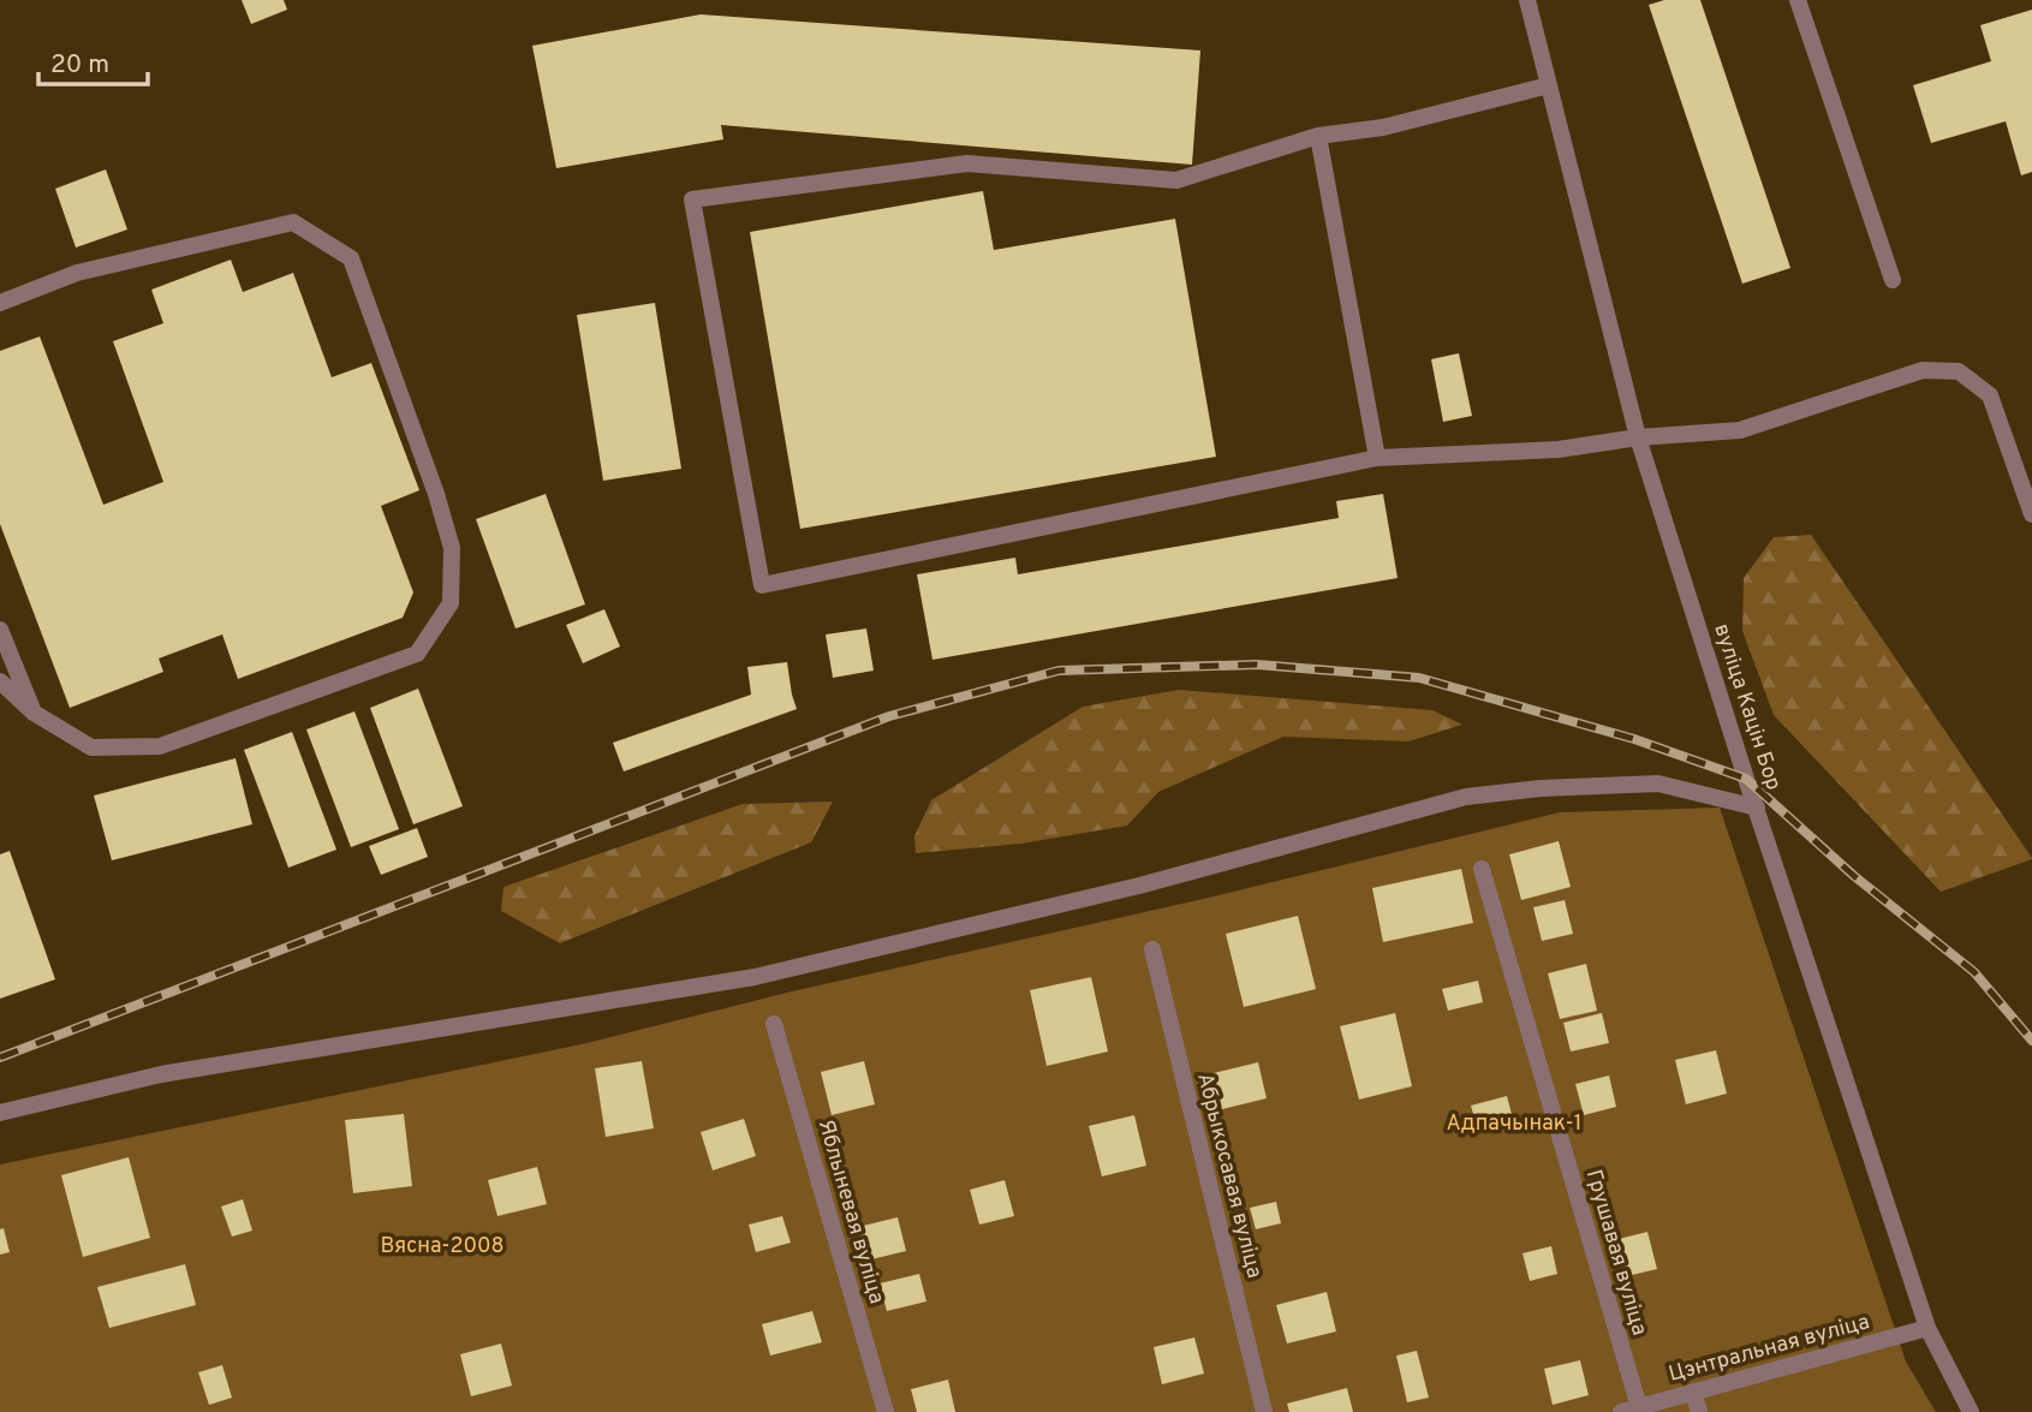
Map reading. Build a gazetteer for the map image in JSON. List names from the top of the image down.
{
  "streets": {
    "street": [
      "вуліца Кацін Бор",
      "Абрыкосавая вуліца",
      "Яблыневая вуліца",
      "Грушавая вуліца",
      "Цэнтральная вуліца"
    ]
  },
  "crossings": [
    ["вуліца Кацін Бор", "Цэнтральная вуліца"],
    ["Грушавая вуліца", "Цэнтральная вуліца"]
  ],
  "parks": ["Адпачынак-1", "Вясна-2008"],
  "scale_bar": "20 m"
}
